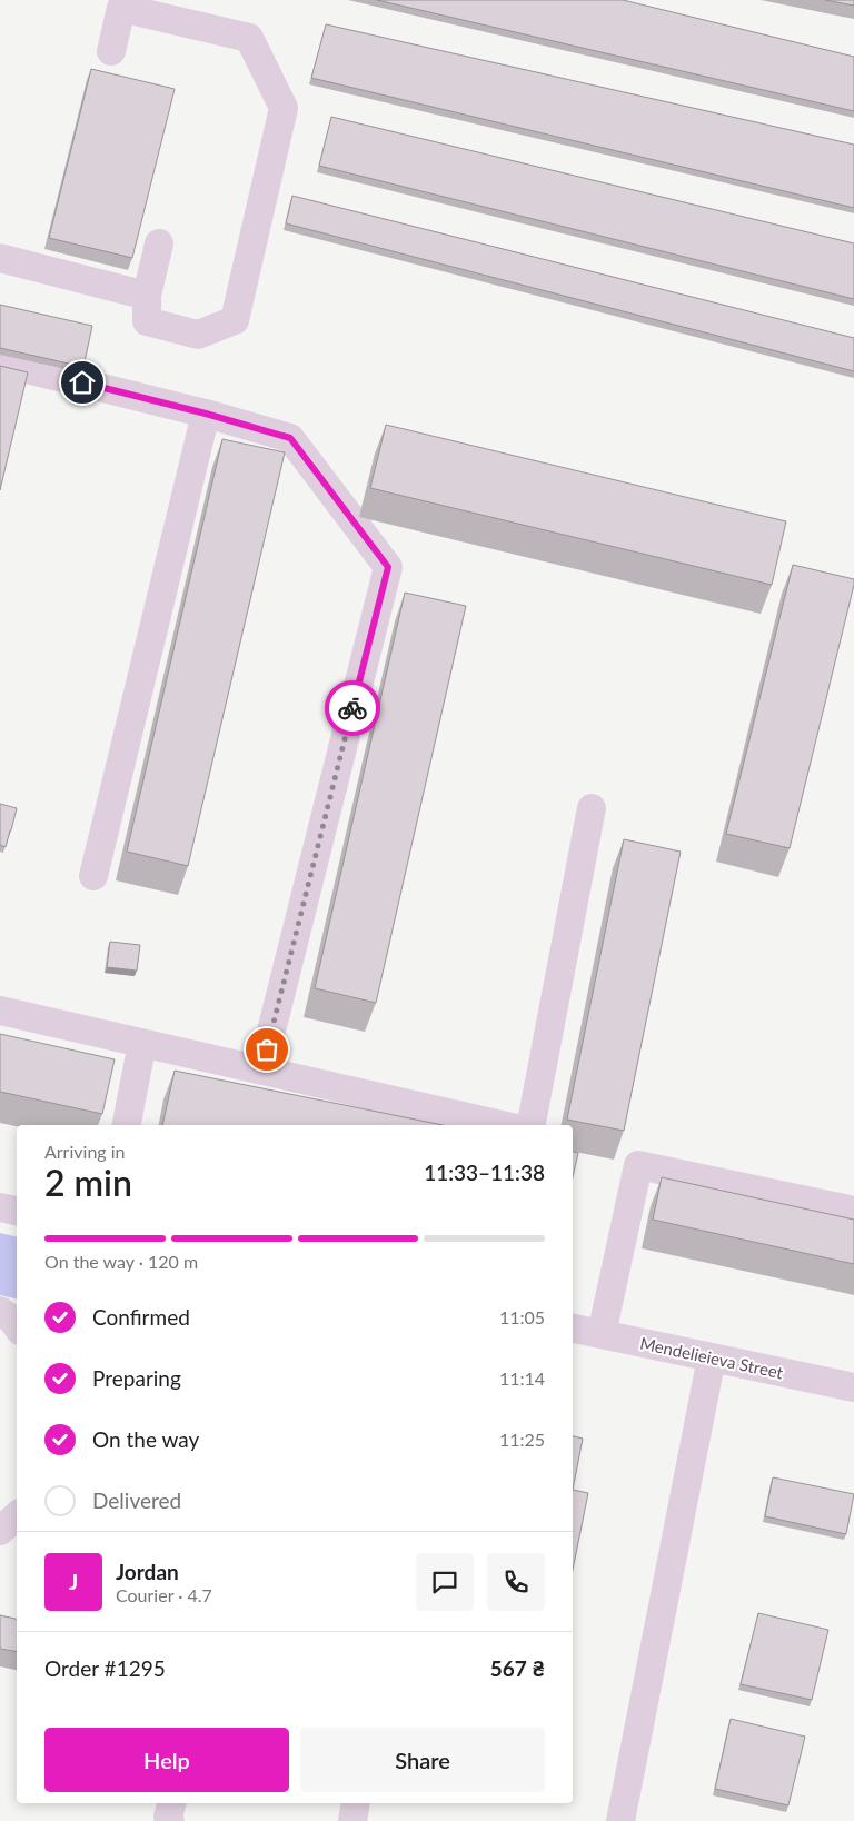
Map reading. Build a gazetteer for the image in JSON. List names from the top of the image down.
{
  "streets": {
    "street": ["Mendelieieva Street"]
  },
  "page": {
    "heading": ["2 min", "Arriving in", "11:33–11:38"],
    "panel": [
      "Jordan",
      "Courier · 4.7",
      "Order #1295",
      "567 ₴"
    ],
    "bar": "On the way · 120 m",
    "list": [
      ["Confirmed", "11:05"],
      ["Preparing", "11:14"],
      ["On the way", "11:25"],
      "Delivered"
    ],
    "round": "J",
    "buttons": ["Help", "Share"]
  }
}
